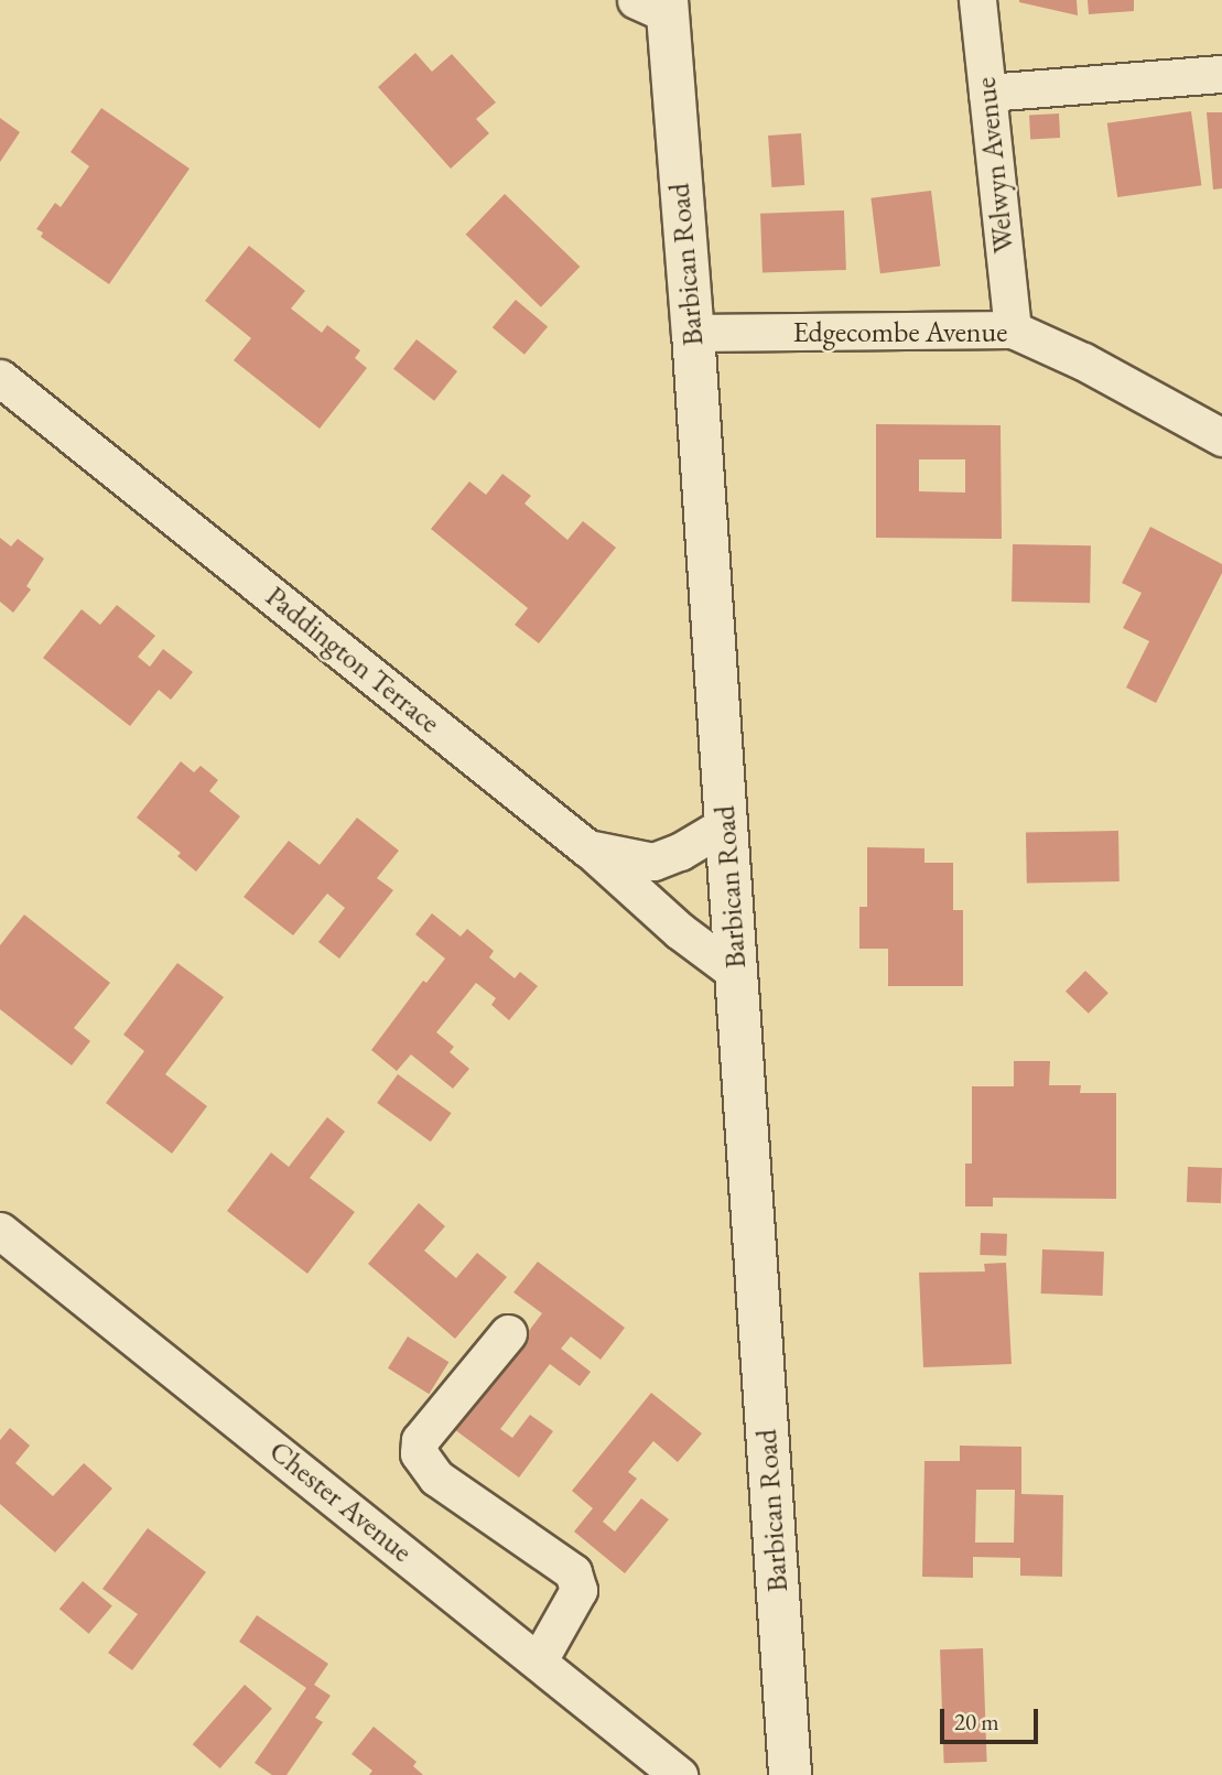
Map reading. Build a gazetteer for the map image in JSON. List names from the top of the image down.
{
  "streets": {
    "main road": ["Barbican Road"],
    "street": [
      "Welwyn Avenue",
      "Edgecombe Avenue",
      "Paddington Terrace",
      "Chester Avenue"
    ]
  },
  "crossings": [
    ["Welwyn Avenue", "Edgecombe Avenue"],
    ["Barbican Road", "Edgecombe Avenue"],
    ["Barbican Road", "Paddington Terrace"]
  ],
  "scale_bar": "20 m"
}
